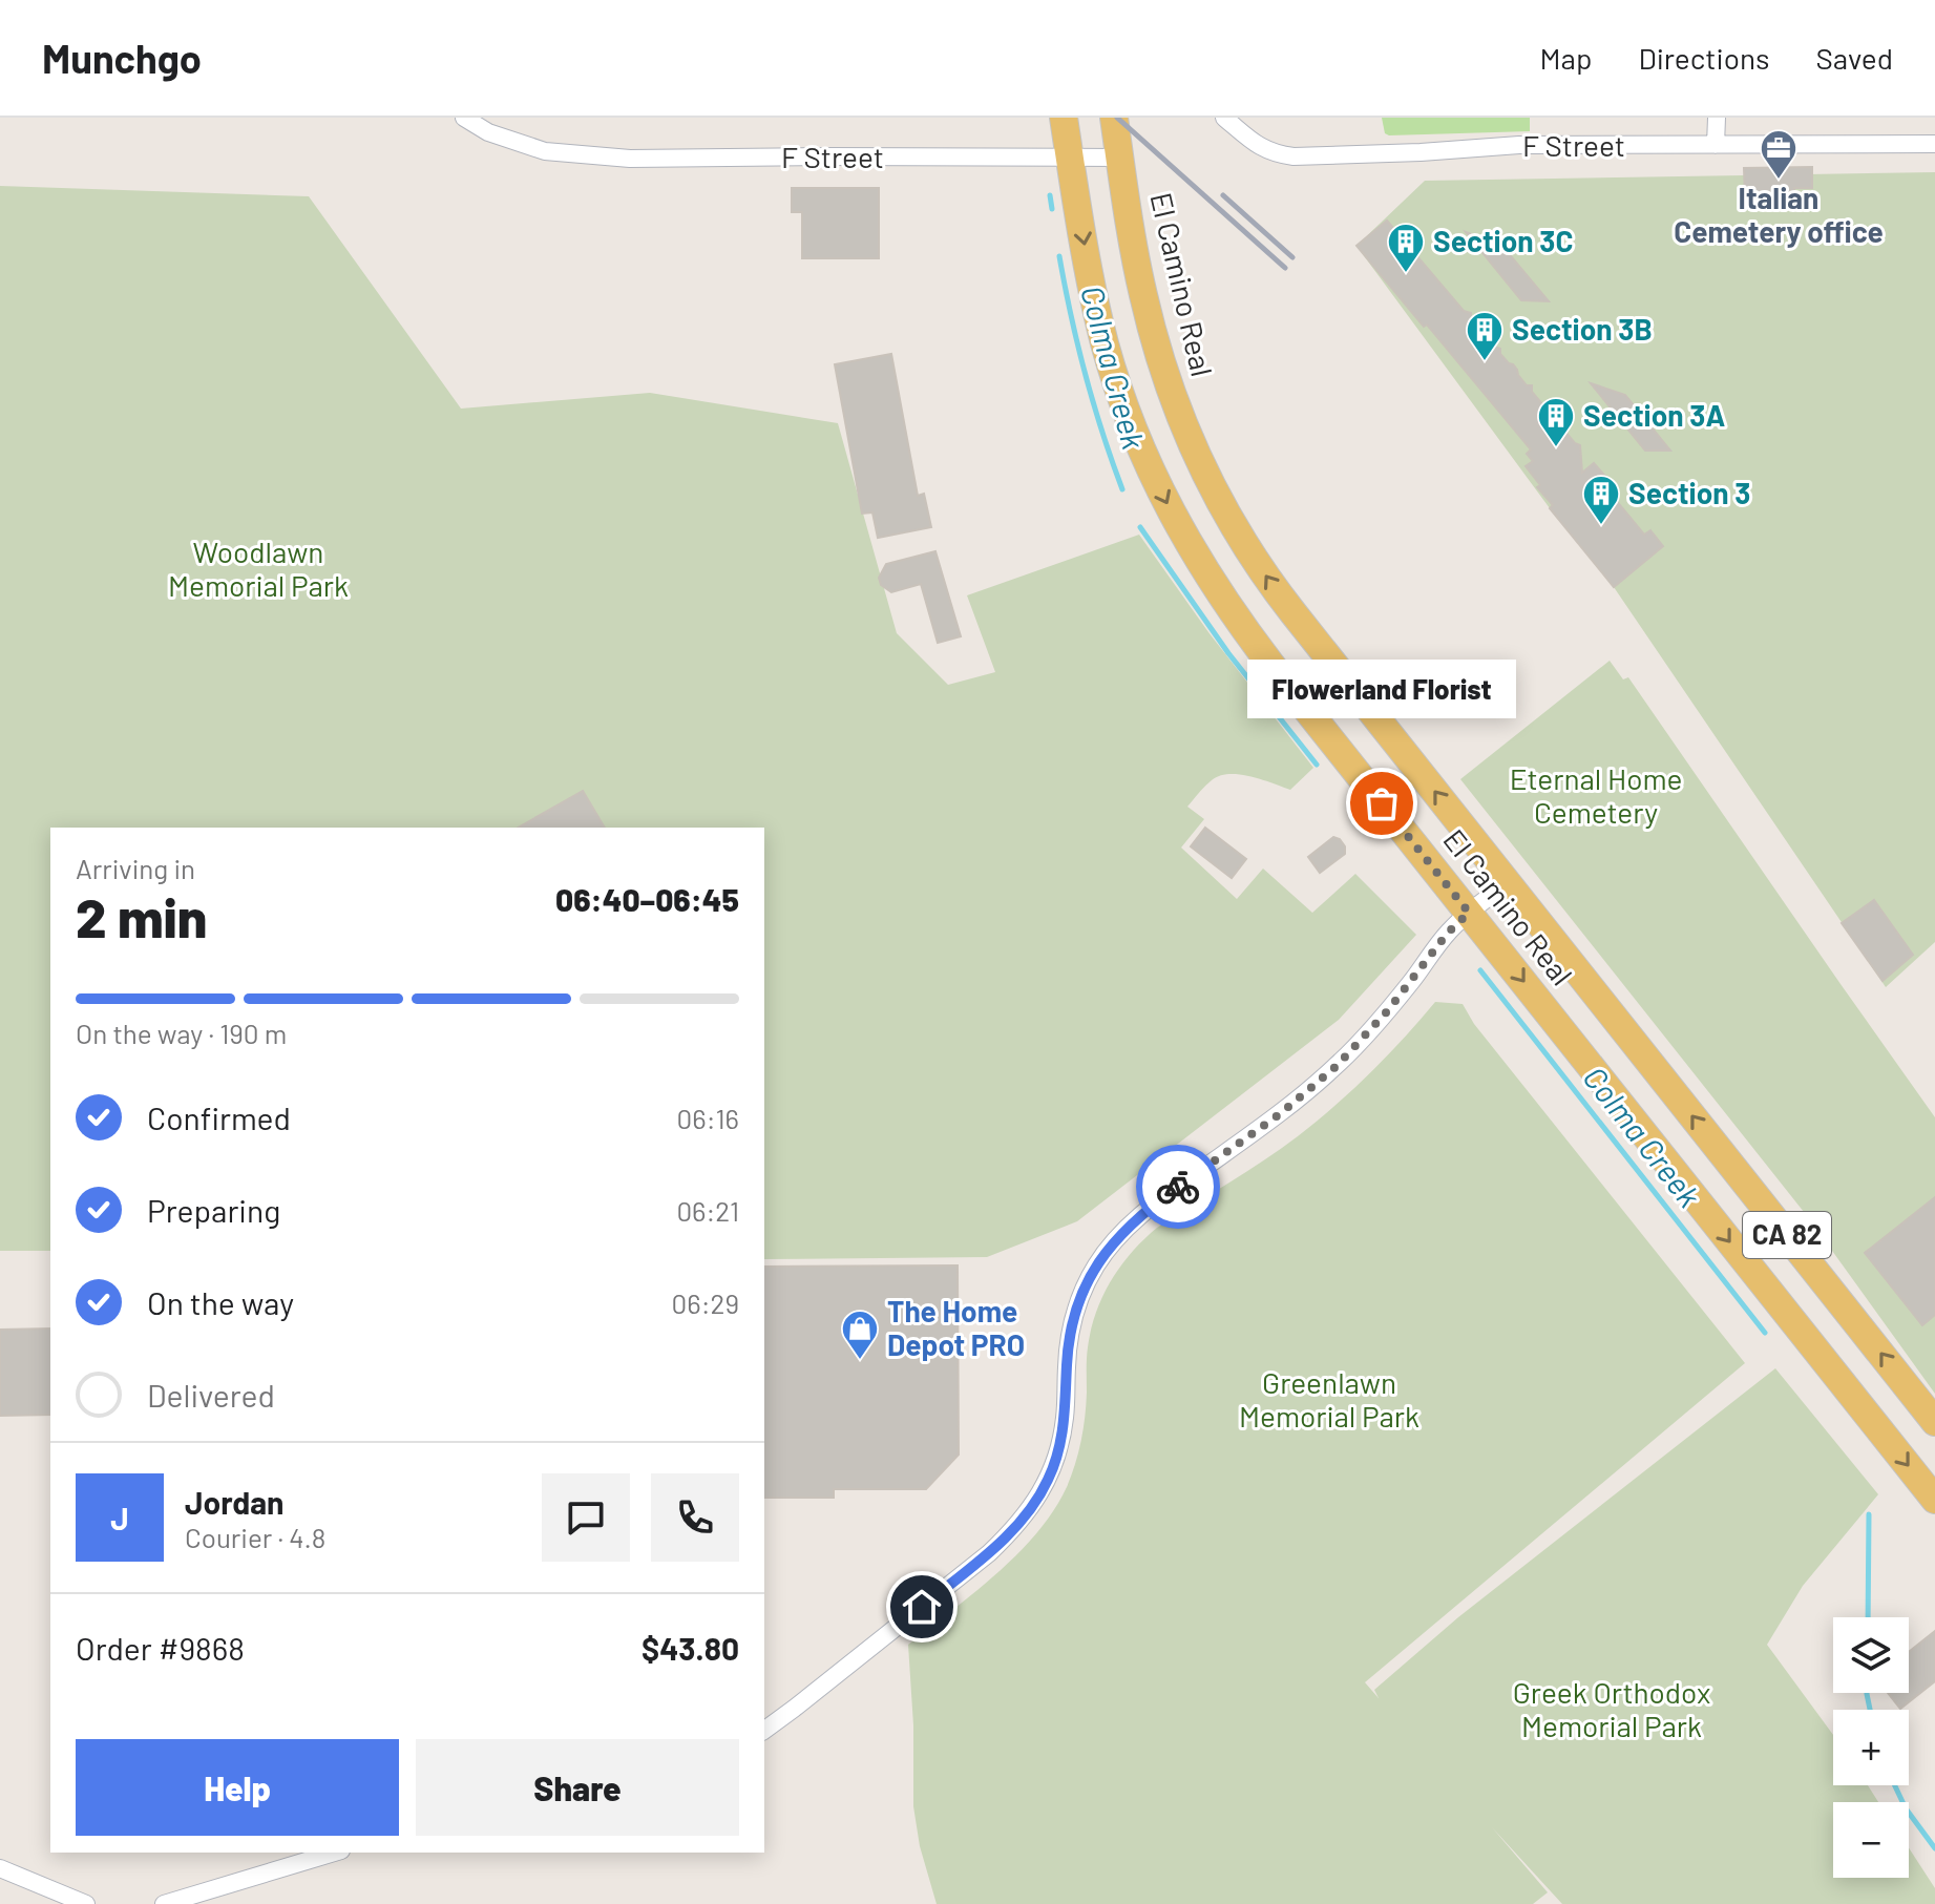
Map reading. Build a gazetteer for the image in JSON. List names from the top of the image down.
{
  "streets": {
    "main road": ["El Camino Real", "CA 82"],
    "street": ["F Street"]
  },
  "crossings": [
    ["F Street", "El Camino Real"]
  ],
  "water": ["Colma Creek"],
  "parks": [
    "Woodlawn Memorial Park",
    "Eternal Home Cemetery",
    "Greenlawn Memorial Park",
    "Greek Orthodox Memorial Park"
  ],
  "places": {
    "office": ["Italian Cemetery office"],
    "building": [
      "Section 3C",
      "Section 3B",
      "Section 3A",
      "Section 3"
    ],
    "other": ["Flowerland Florist"],
    "shop": ["The Home Depot PRO"]
  },
  "page": {
    "header": "Munchgo",
    "nav": ["Map", "Directions", "Saved"],
    "bubble": "Flowerland Florist",
    "heading": ["2 min", "Arriving in", "06:40–06:45"],
    "panel": [
      "Jordan",
      "Courier · 4.8",
      "Order #9868",
      "$43.80"
    ],
    "bar": "On the way · 190 m",
    "list": [
      ["Confirmed", "06:16"],
      ["Preparing", "06:21"],
      ["On the way", "06:29"],
      "Delivered"
    ],
    "round": "J",
    "map_buttons": ["+", "−"],
    "buttons": ["Help", "Share"]
  }
}
